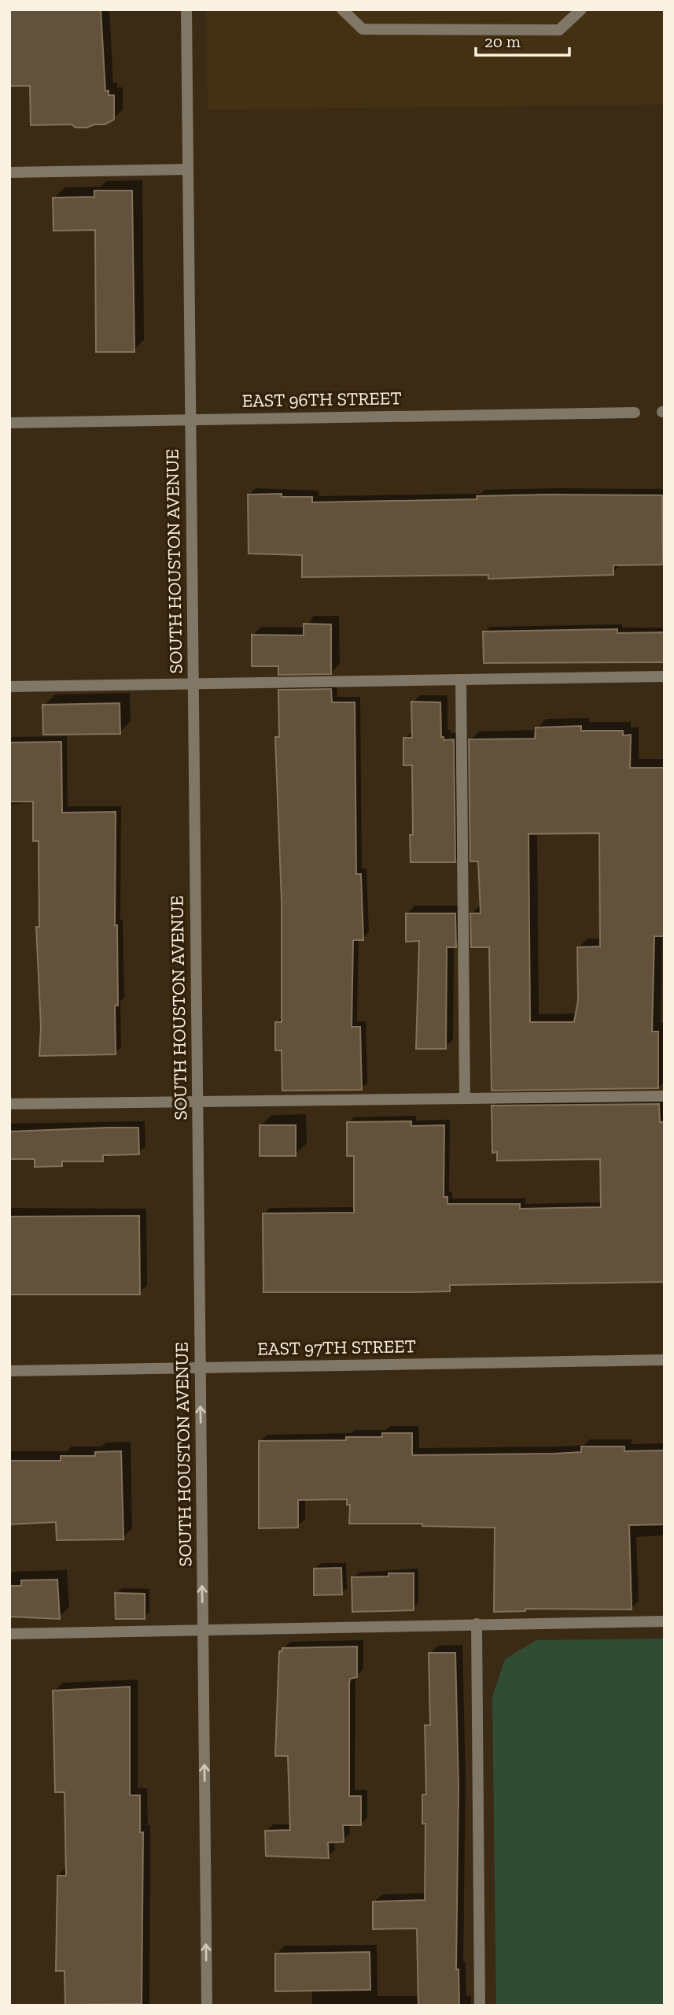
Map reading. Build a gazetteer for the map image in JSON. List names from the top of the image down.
{
  "streets": {
    "street": ["EAST 96TH STREET", "SOUTH HOUSTON AVENUE", "EAST 97TH STREET"]
  },
  "crossings": [
    ["EAST 96TH STREET", "SOUTH HOUSTON AVENUE"],
    ["SOUTH HOUSTON AVENUE", "EAST 97TH STREET"]
  ],
  "scale_bar": "20 m"
}
